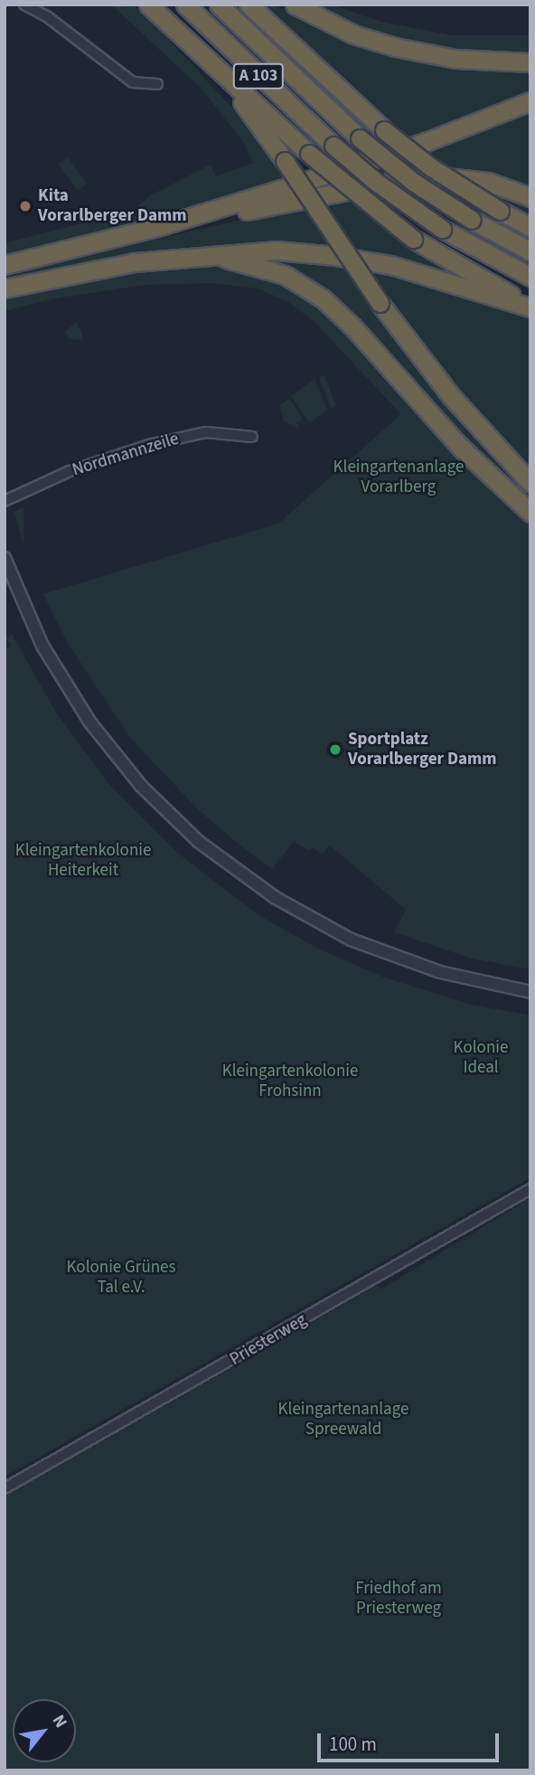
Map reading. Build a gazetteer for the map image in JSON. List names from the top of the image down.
{
  "streets": {
    "highway": ["A 103"],
    "street": ["Nordmannzeile", "Priesterweg"]
  },
  "parks": [
    "Kleingartenanlage Vorarlberg",
    "Kleingartenkolonie Heiterkeit",
    "Kolonie Ideal",
    "Kleingartenkolonie Frohsinn",
    "Kolonie Grünes Tal e.V.",
    "Kleingartenanlage Spreewald",
    "Friedhof am Priesterweg"
  ],
  "places": ["Kita Vorarlberger Damm", "Sportplatz Vorarlberger Damm"],
  "scale_bar": "100 m",
  "north": "top right"
}
